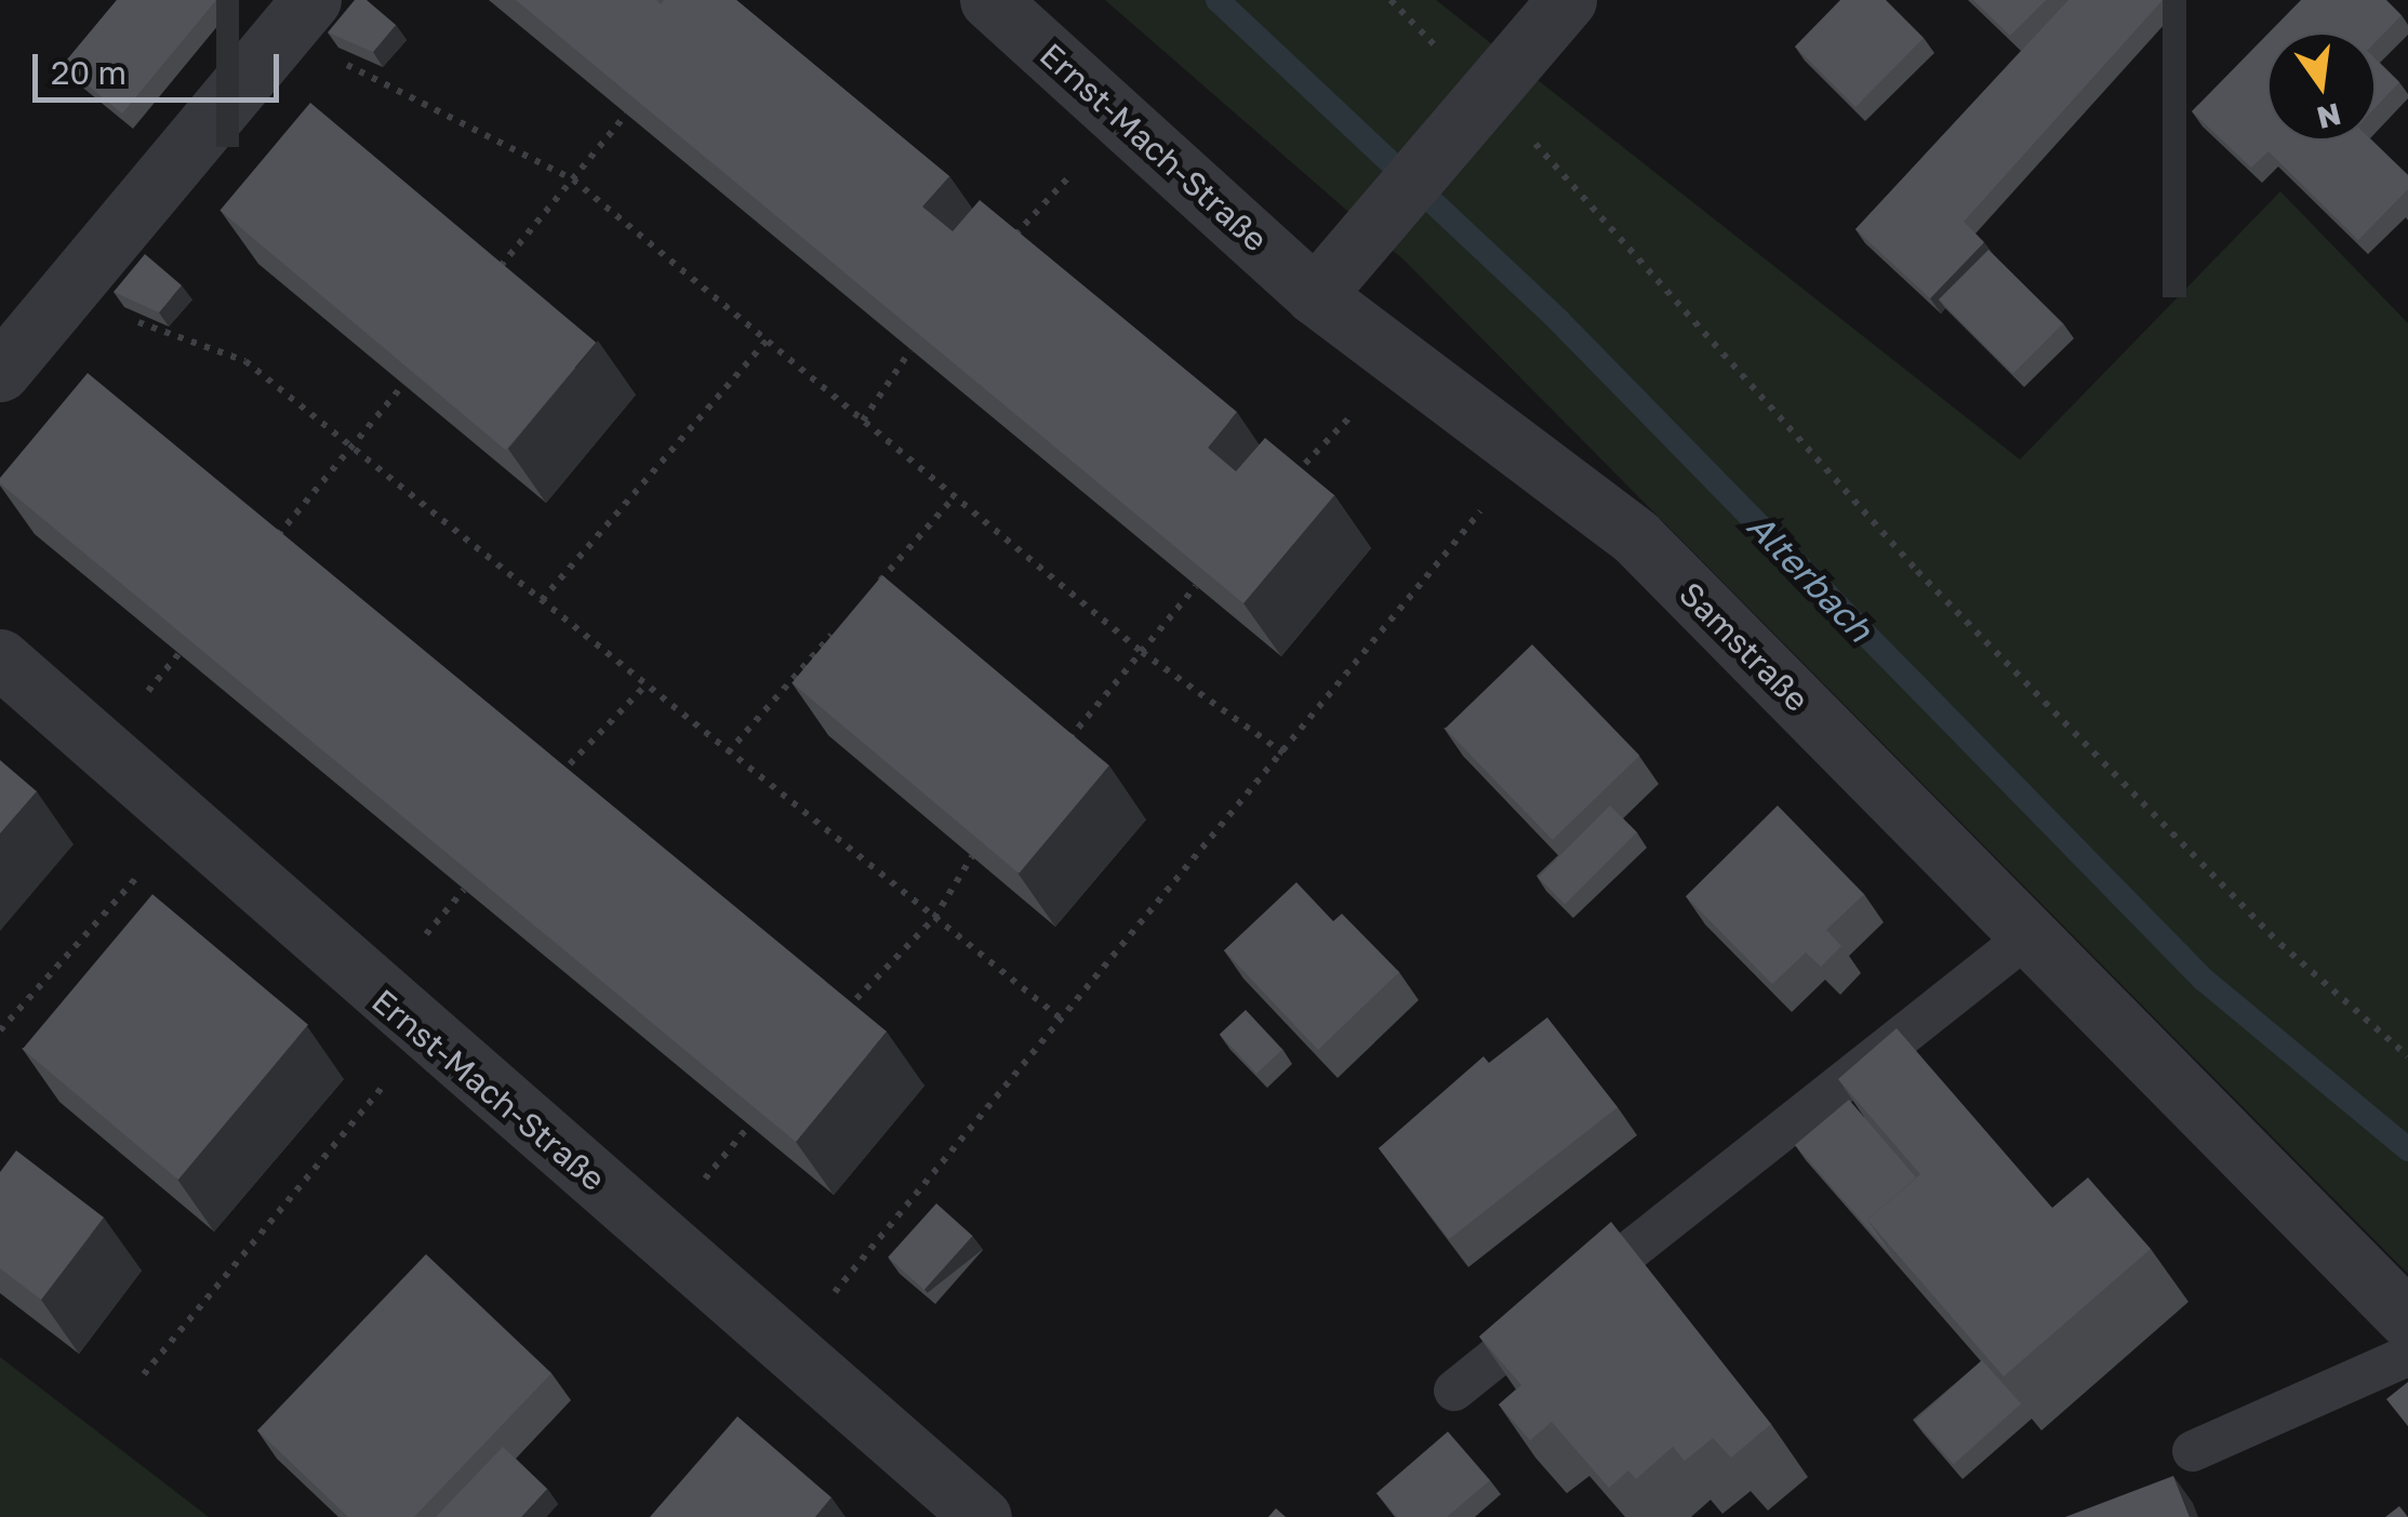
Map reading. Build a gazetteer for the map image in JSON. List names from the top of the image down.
{
  "streets": {
    "street": ["Ernst-Mach-Straße", "Samstraße"]
  },
  "crossings": [
    ["Ernst-Mach-Straße", "Samstraße"]
  ],
  "water": ["Alterbach"],
  "scale_bar": "20 m",
  "north": "bottom"
}
